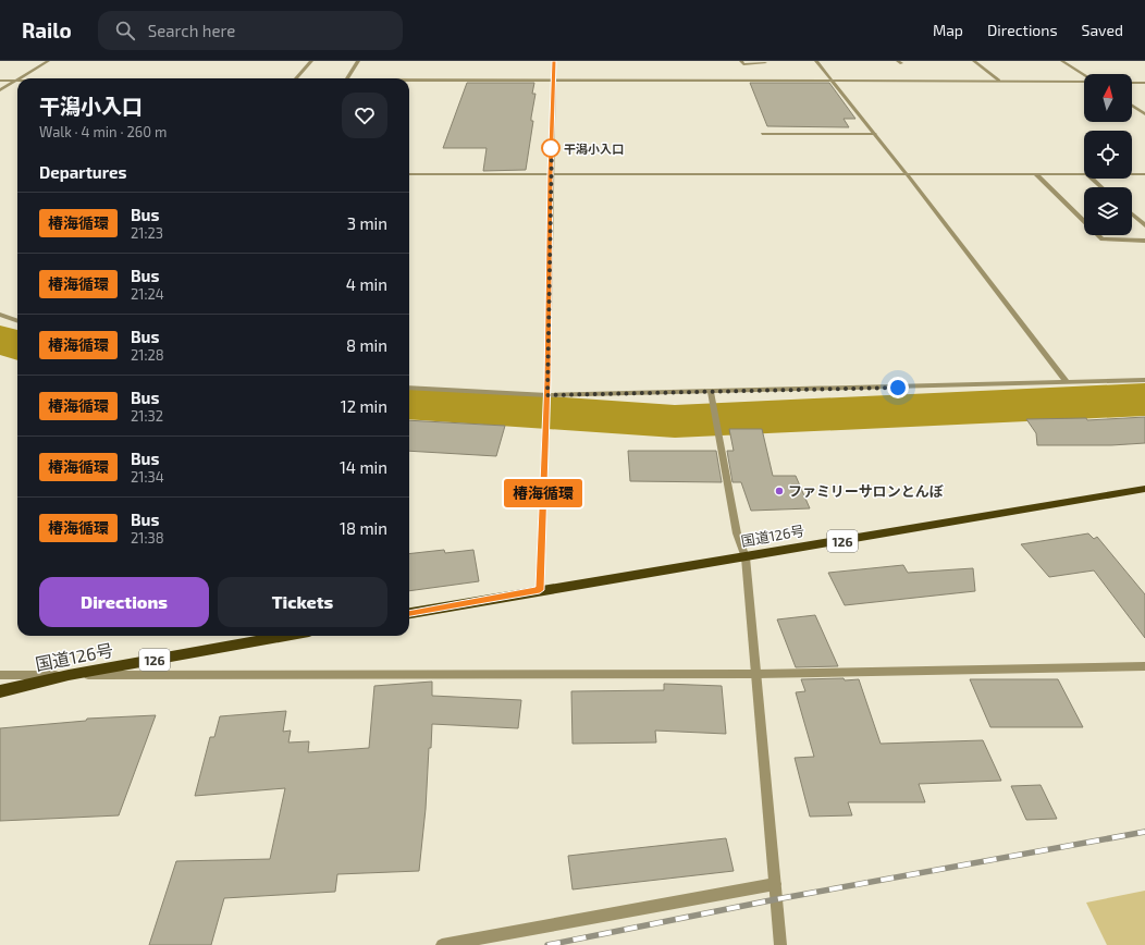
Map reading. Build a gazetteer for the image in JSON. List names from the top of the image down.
{
  "streets": {
    "highway": ["国道126号", "126"]
  },
  "places": ["干潟小入口", "ファミリーサロンとんぼ"],
  "lines": ["bus line 椿海循環"],
  "north": "top",
  "page": {
    "header": "Railo",
    "search": "Search here",
    "nav": ["Map", "Directions", "Saved"],
    "on_map": "椿海循環",
    "heading": [
      ["干潟小入口", "Walk · 4 min · 260 m"],
      "Departures"
    ],
    "list": [
      {
        "mark": "椿海循環",
        "name": "Bus",
        "note": "21:23",
        "value": "3 min"
      },
      {
        "mark": "椿海循環",
        "name": "Bus",
        "note": "21:24",
        "value": "4 min"
      },
      {
        "mark": "椿海循環",
        "name": "Bus",
        "note": "21:28",
        "value": "8 min"
      },
      {
        "mark": "椿海循環",
        "name": "Bus",
        "note": "21:32",
        "value": "12 min"
      },
      {
        "mark": "椿海循環",
        "name": "Bus",
        "note": "21:34",
        "value": "14 min"
      },
      {
        "mark": "椿海循環",
        "name": "Bus",
        "note": "21:38",
        "value": "18 min"
      }
    ],
    "buttons": ["Directions", "Tickets"]
  }
}
